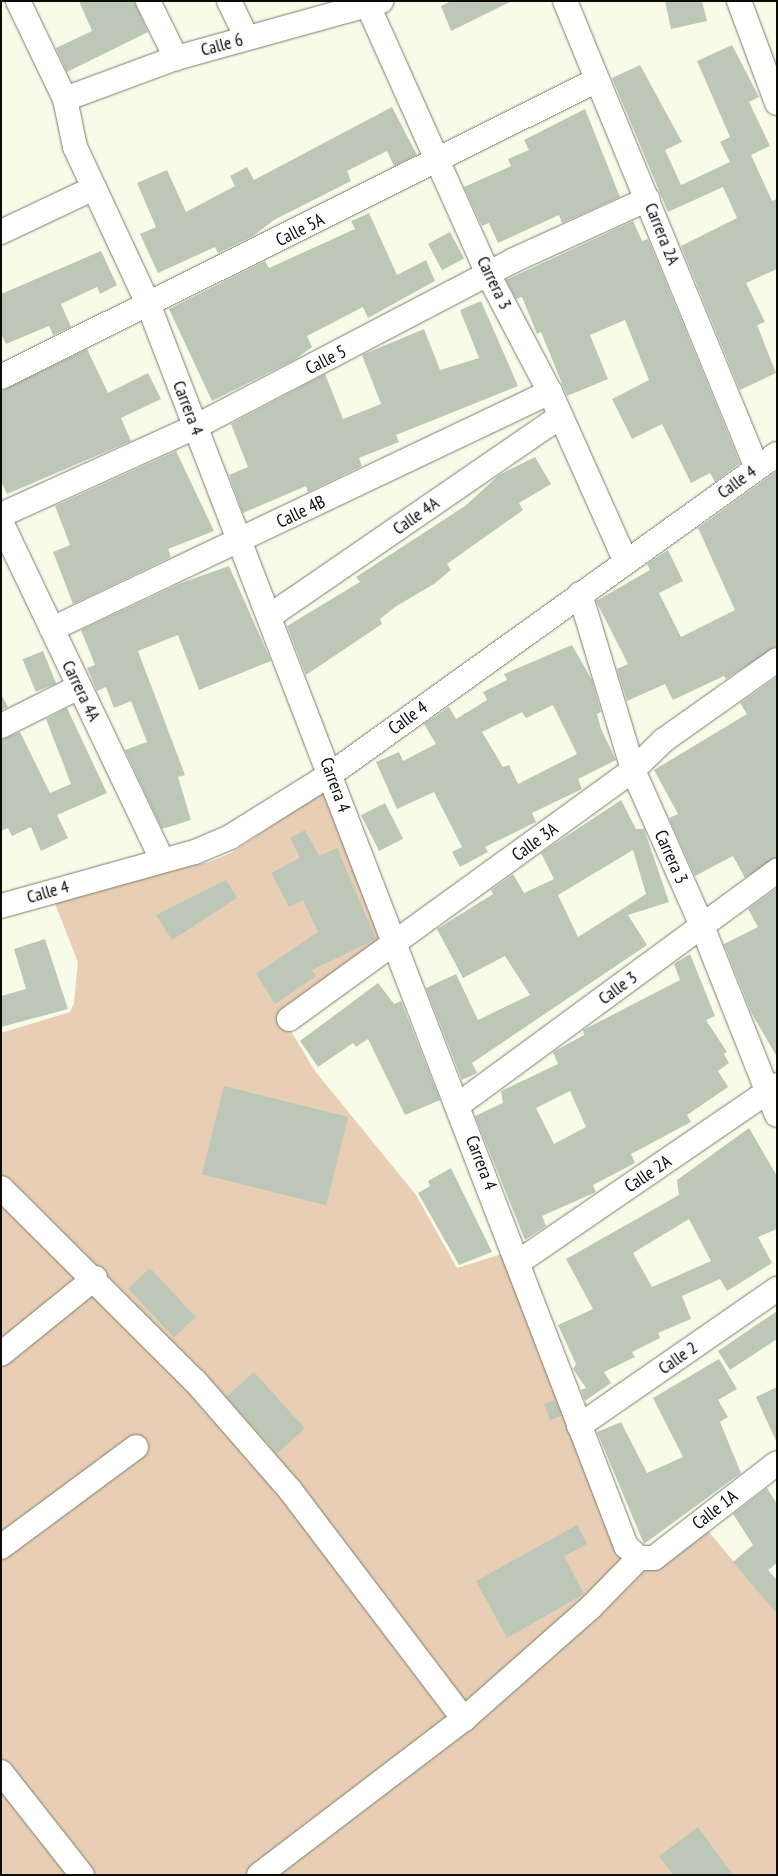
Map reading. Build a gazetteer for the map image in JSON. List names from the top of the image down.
{
  "streets": {
    "street": [
      "Calle 6",
      "Calle 5A",
      "Carrera 2A",
      "Carrera 3",
      "Calle 5",
      "Carrera 4",
      "Calle 4",
      "Calle 4B",
      "Calle 4A",
      "Carrera 4A",
      "Calle 3A",
      "Calle 3",
      "Calle 2A",
      "Calle 2",
      "Calle 1A"
    ]
  },
  "crossings": [
    ["Calle 6", "Carrera 3"],
    ["Calle 6", "Carrera 4"],
    ["Calle 5A", "Carrera 2A"],
    ["Calle 5A", "Carrera 3"],
    ["Calle 5A", "Carrera 4"],
    ["Carrera 2A", "Calle 5"],
    ["Carrera 2A", "Calle 4"],
    ["Carrera 3", "Calle 5"],
    ["Carrera 3", "Calle 4"],
    ["Carrera 3", "Calle 4B"],
    ["Carrera 3", "Calle 4A"],
    ["Carrera 3", "Calle 3A"],
    ["Carrera 3", "Calle 3"],
    ["Carrera 3", "Calle 2A"],
    ["Calle 5", "Carrera 4"],
    ["Carrera 4", "Calle 4"],
    ["Carrera 4", "Calle 4B"],
    ["Carrera 4", "Calle 4A"],
    ["Carrera 4", "Calle 3A"],
    ["Carrera 4", "Calle 3"],
    ["Carrera 4", "Calle 2A"],
    ["Carrera 4", "Calle 2"],
    ["Carrera 4", "Calle 1A"],
    ["Calle 4", "Carrera 4A"],
    ["Calle 4B", "Carrera 4A"]
  ]
}
